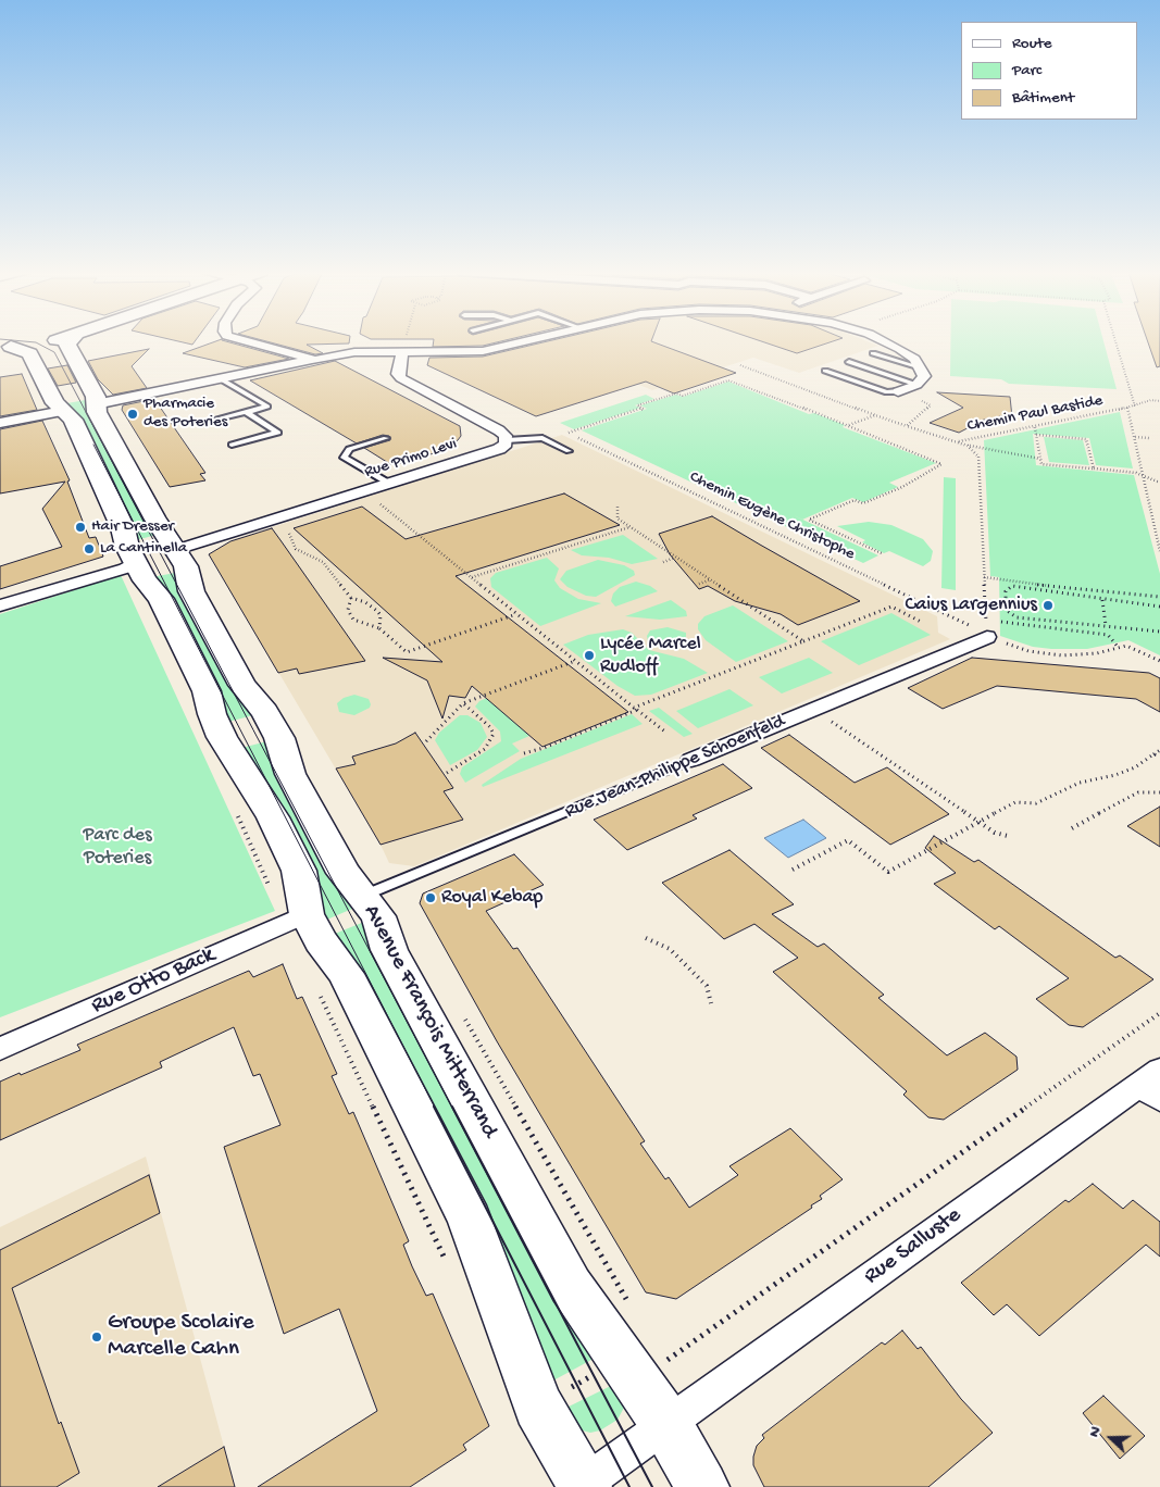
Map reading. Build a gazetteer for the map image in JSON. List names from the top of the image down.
{
  "streets": {
    "street": [
      "Rue Primo Levi",
      "Rue Jean-Philippe Schoenfeld",
      "Rue Otto Back",
      "Avenue François Mitterrand",
      "Rue Salluste"
    ],
    "path": ["Chemin Paul Bastide", "Chemin Eugène Christophe"]
  },
  "crossings": [
    ["Chemin Paul Bastide", "Chemin Eugène Christophe"],
    ["Chemin Paul Bastide", "Rue Jean-Philippe Schoenfeld"],
    ["Rue Primo Levi", "Avenue François Mitterrand"],
    ["Chemin Eugène Christophe", "Rue Jean-Philippe Schoenfeld"],
    ["Rue Jean-Philippe Schoenfeld", "Avenue François Mitterrand"],
    ["Avenue François Mitterrand", "Rue Salluste"]
  ],
  "parks": ["Parc des Poteries"],
  "places": [
    "Pharmacie des Poteries",
    "Hair Dresser",
    "La Cantinella",
    "Caius Largennius",
    "Lycée Marcel Rudloff",
    "Royal Kebap",
    "Groupe Scolaire Marcelle Cahn"
  ],
  "legend": ["Route", "Parc", "Bâtiment"],
  "north": "left"
}
